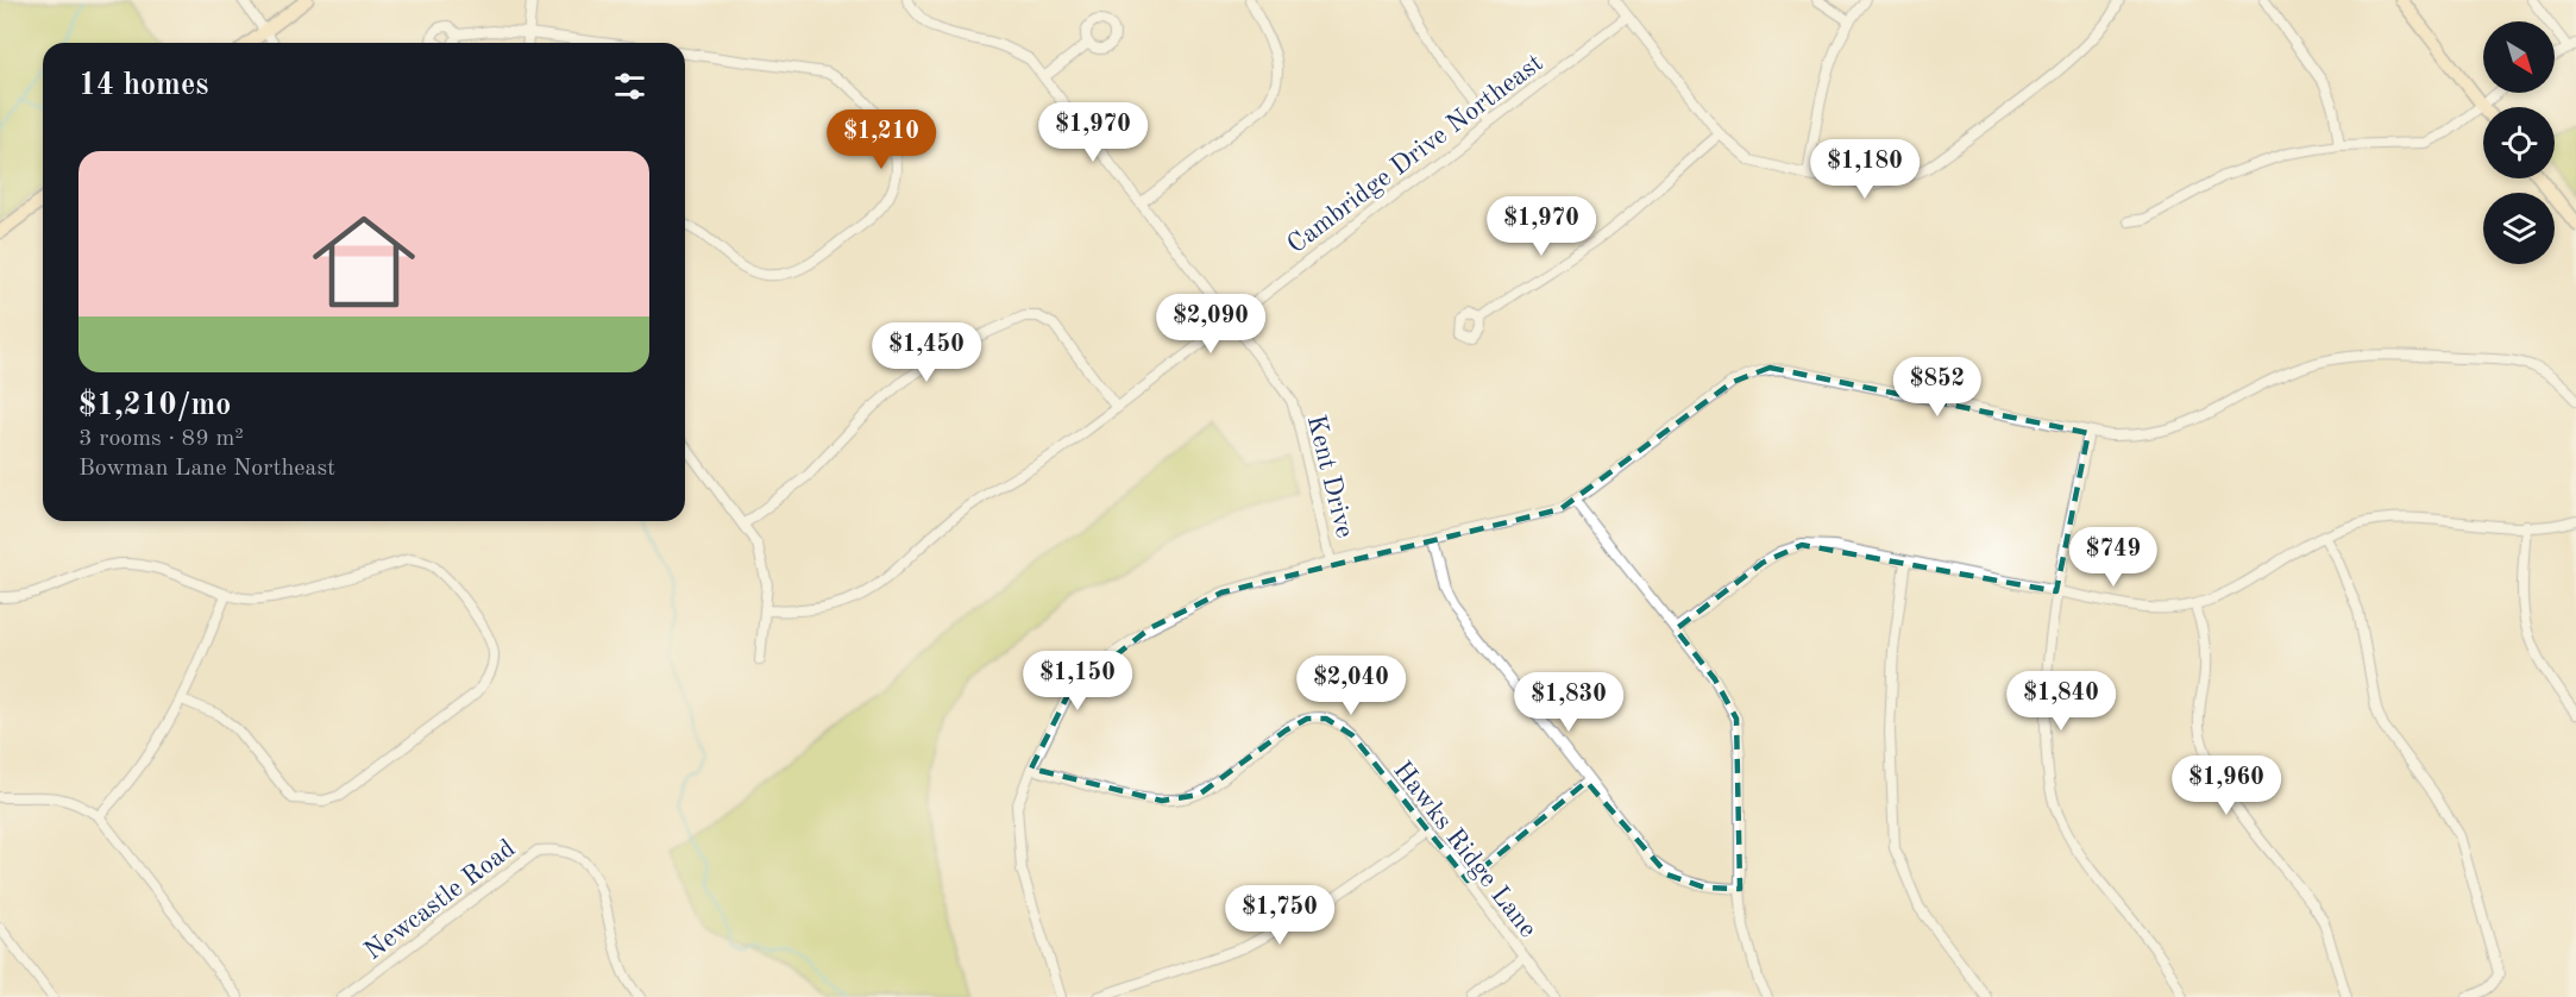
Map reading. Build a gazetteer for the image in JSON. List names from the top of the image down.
{
  "streets": {
    "street": [
      "Cambridge Drive Northeast",
      "Kent Drive",
      "Hawks Ridge Lane",
      "Newcastle Road"
    ]
  },
  "crossings": [
    ["Cambridge Drive Northeast", "Kent Drive"]
  ],
  "north": "bottom right",
  "page": {
    "heading": "14 homes",
    "price": [
      "$1,970",
      "$1,210",
      "$1,180",
      "$1,970",
      "$2,090",
      "$1,450",
      "$852",
      "$749",
      "$1,150",
      "$2,040",
      "$1,840",
      "$1,830",
      "$1,960",
      "$1,750"
    ],
    "list": [
      {
        "name": "$1,210/mo",
        "note": "3 rooms · 89 m² · Bowman Lane Northeast"
      }
    ]
  }
}
